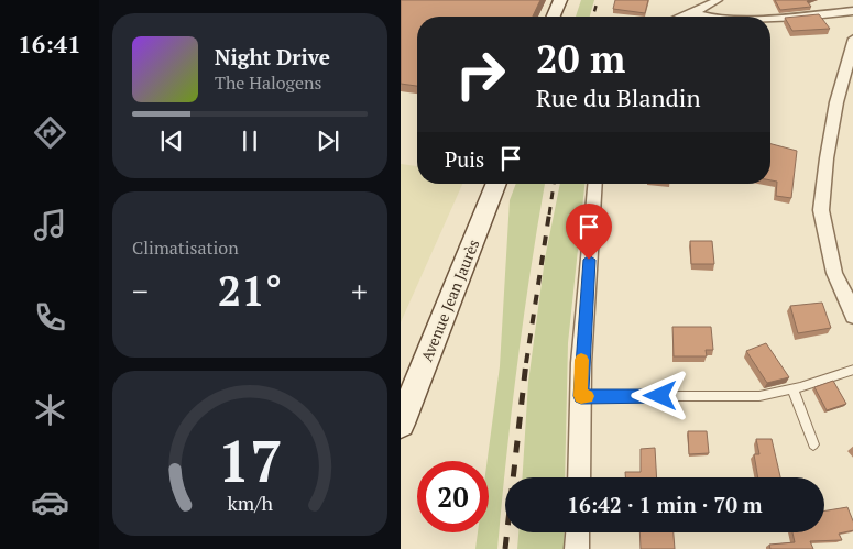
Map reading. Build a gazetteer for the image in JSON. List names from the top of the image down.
{
  "streets": {
    "main road": ["Avenue Jean Jaurès"]
  },
  "page": {
    "tabs": "16:41",
    "turn": ["20 m", "Rue du Blandin"],
    "song": ["Night Drive", "The Halogens"],
    "then": "Puis",
    "tile": "Climatisation",
    "heat": ["−", "21°", "+"],
    "limit": "20",
    "trip": "16:42 · 1 min · 70 m",
    "gauge": ["17", "km/h"]
  }
}
